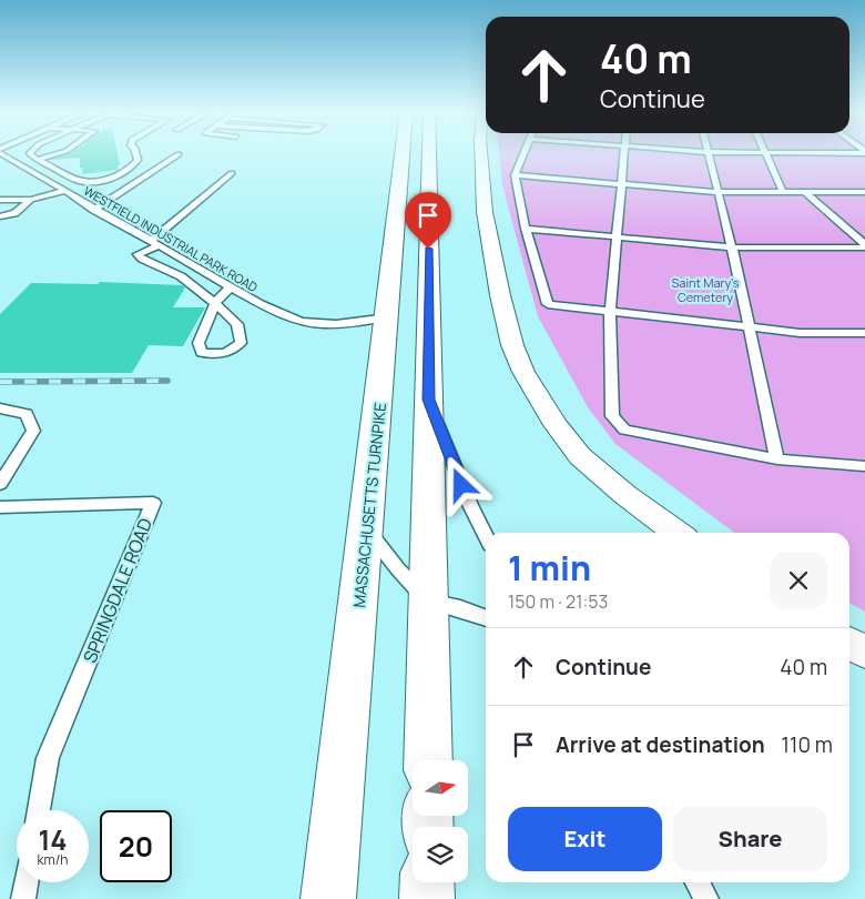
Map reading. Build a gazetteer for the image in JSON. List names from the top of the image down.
{
  "streets": {
    "main road": ["MASSACHUSETTS TURNPIKE"],
    "lane": ["WESTFIELD INDUSTRIAL PARK ROAD", "SPRINGDALE ROAD"]
  },
  "crossings": [
    ["WESTFIELD INDUSTRIAL PARK ROAD", "MASSACHUSETTS TURNPIKE"]
  ],
  "parks": ["Saint Mary's Cemetery"],
  "north": "right",
  "page": {
    "turn": ["40 m", "Continue"],
    "heading": ["1 min", "150 m · 21:53"],
    "list": [
      {
        "name": "Continue",
        "value": "40 m"
      },
      {
        "name": "Arrive at destination",
        "value": "110 m"
      }
    ],
    "buttons": ["Exit", "Share"],
    "speed": "14 km/h",
    "limit": "20"
  }
}
